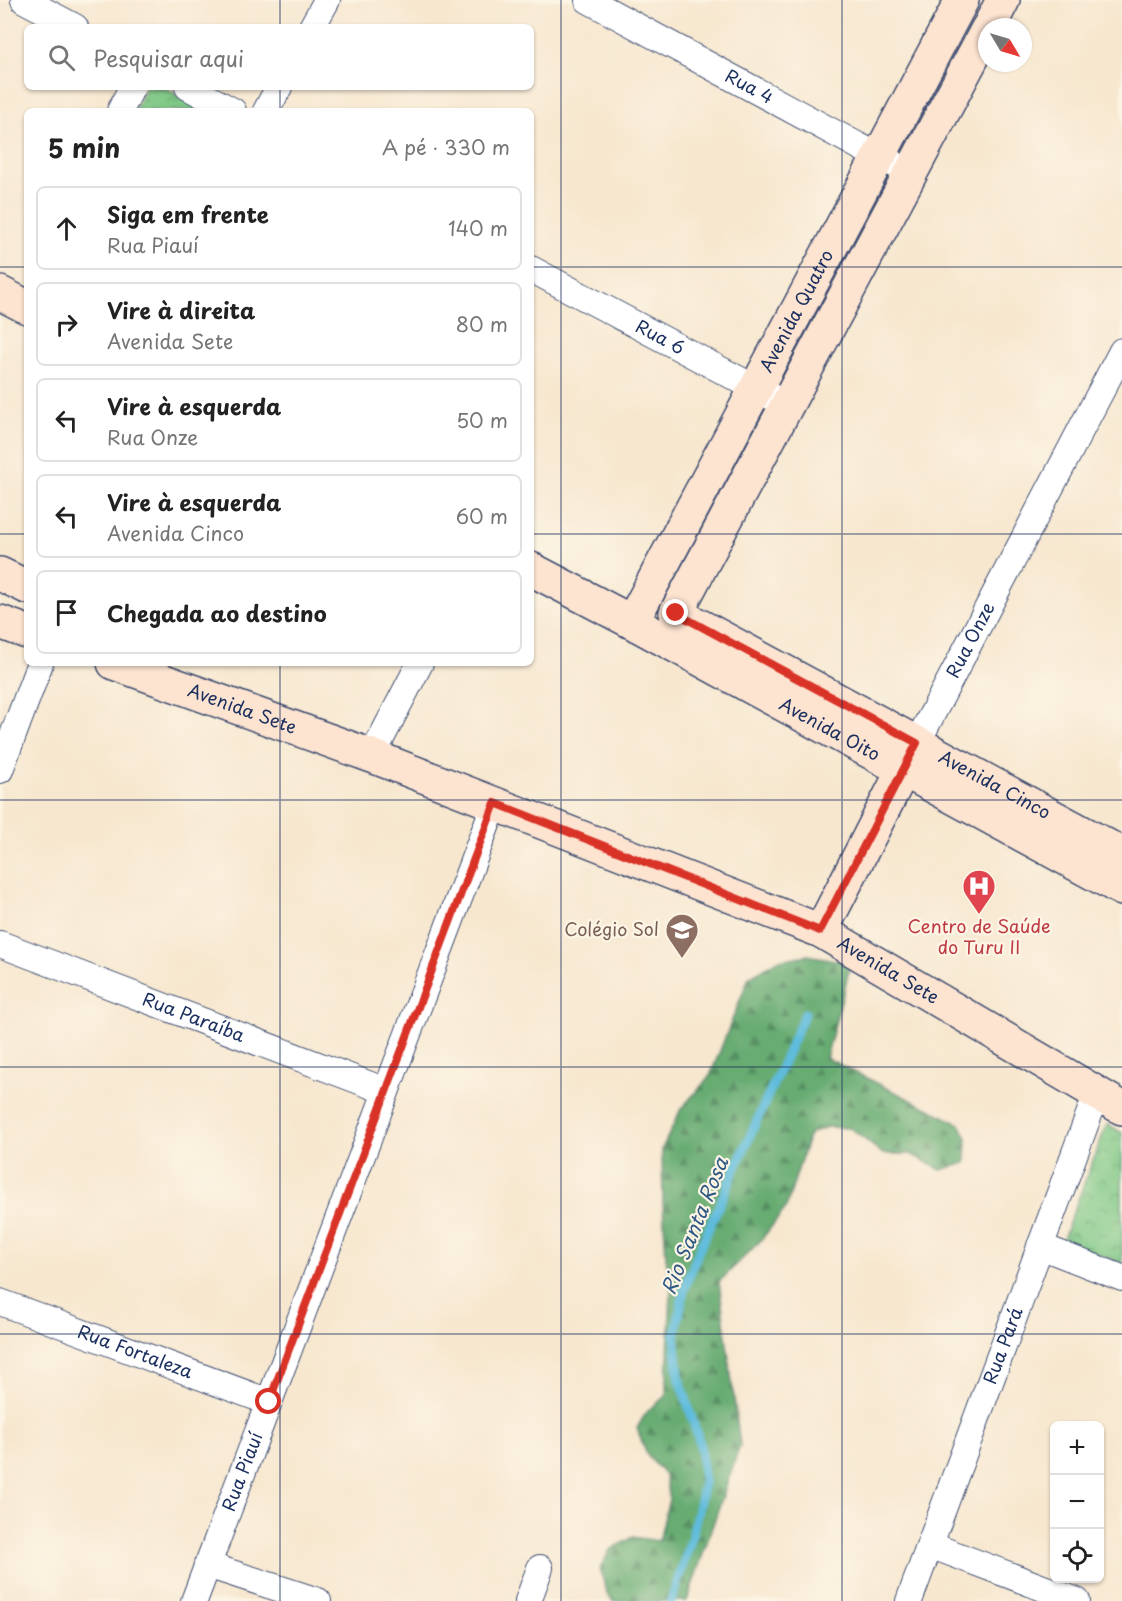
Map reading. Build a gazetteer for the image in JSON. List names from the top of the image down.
{
  "streets": {
    "street": [
      "Rua 4",
      "Avenida Quatro",
      "Rua 6",
      "Rua Onze",
      "Avenida Sete",
      "Avenida Oito",
      "Avenida Cinco",
      "Rua Paraíba",
      "Rua Pará",
      "Rua Fortaleza",
      "Rua Piauí"
    ]
  },
  "crossings": [
    ["Rua 4", "Avenida Quatro"],
    ["Avenida Quatro", "Rua 6"],
    ["Avenida Quatro", "Avenida Oito"],
    ["Avenida Quatro", "Avenida Cinco"],
    ["Rua Onze", "Avenida Sete"],
    ["Rua Onze", "Avenida Oito"],
    ["Rua Onze", "Avenida Cinco"],
    ["Avenida Sete", "Rua Pará"],
    ["Avenida Sete", "Rua Piauí"],
    ["Avenida Oito", "Avenida Cinco"],
    ["Rua Paraíba", "Rua Piauí"],
    ["Rua Fortaleza", "Rua Piauí"]
  ],
  "water": ["Rio Santa Rosa"],
  "places": {
    "hospital": ["Centro de Saúde do Turu II"],
    "school or university": ["Colégio Sol"]
  },
  "north": "bottom right",
  "page": {
    "search": "Pesquisar aqui",
    "heading": ["5 min", "A pé · 330 m"],
    "list": [
      ["Siga em frente", "Rua Piauí", "140 m"],
      ["Vire à direita", "Avenida Sete", "80 m"],
      ["Vire à esquerda", "Rua Onze", "50 m"],
      ["Vire à esquerda", "Avenida Cinco", "60 m"],
      "Chegada ao destino"
    ],
    "map_buttons": ["+", "−"]
  }
}
